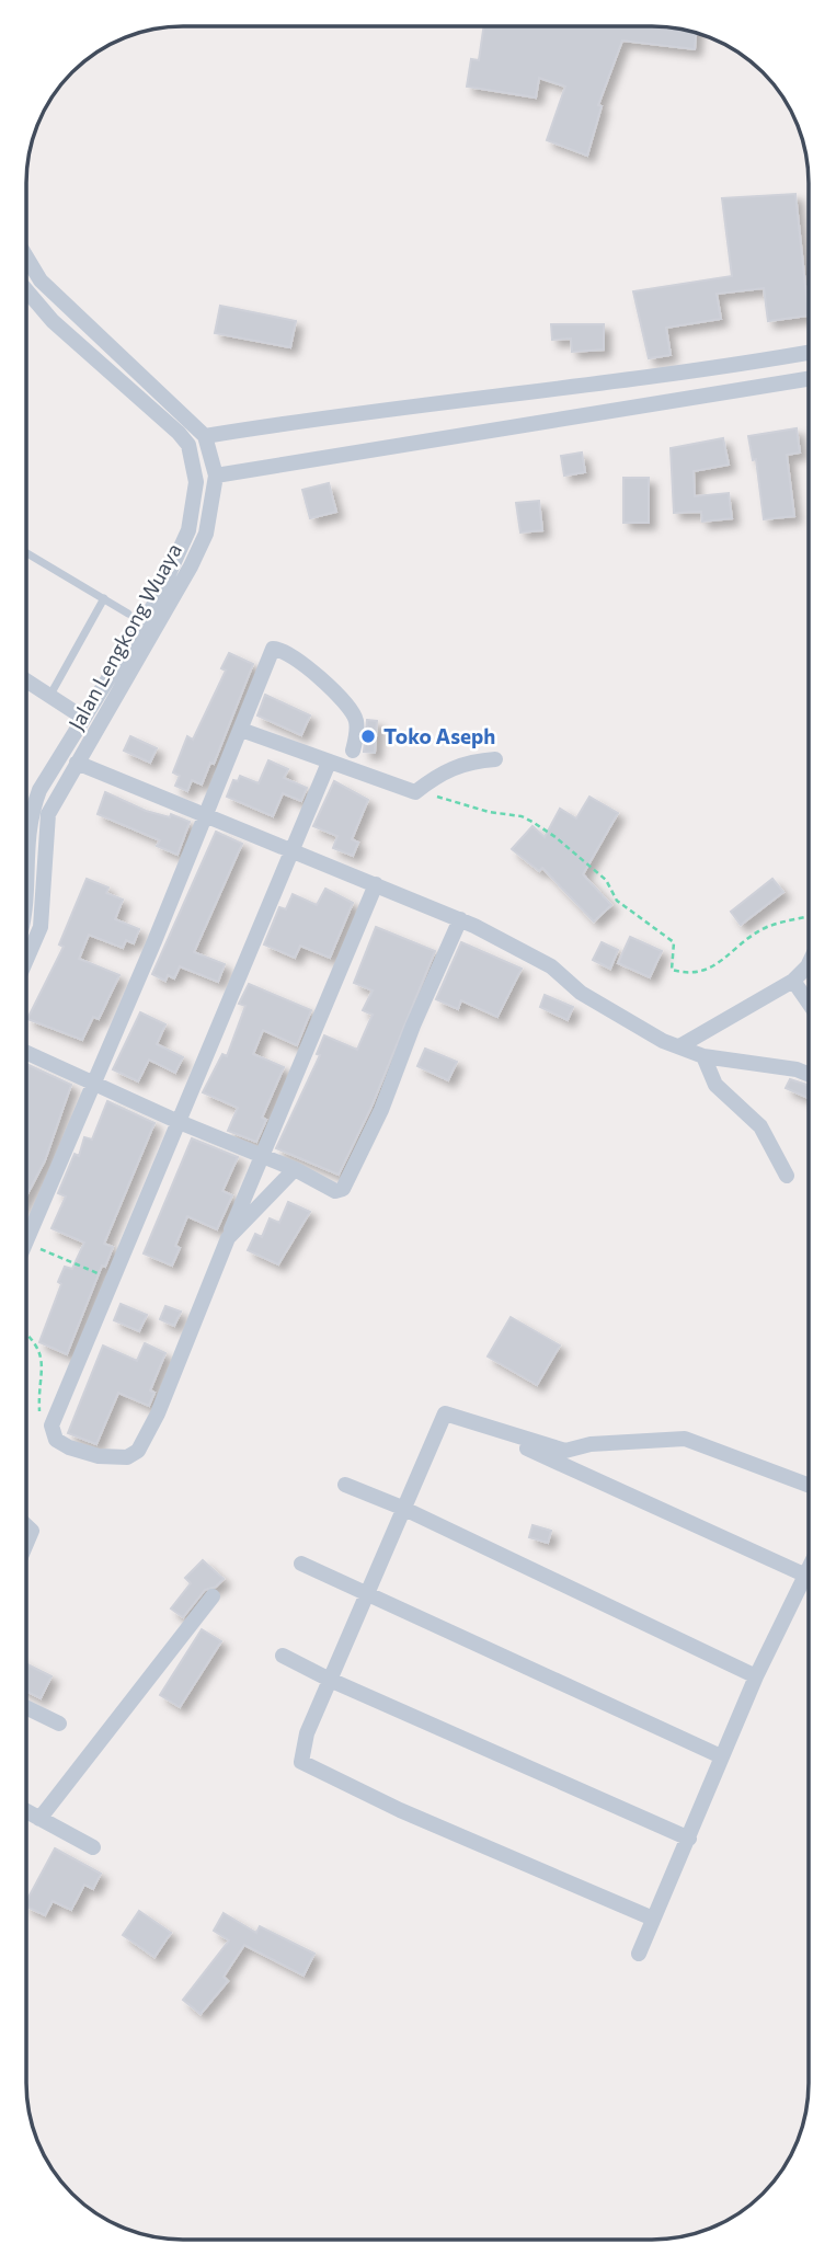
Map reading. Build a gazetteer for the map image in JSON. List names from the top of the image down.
{
  "streets": {
    "street": ["Jalan Lengkong Wuaya"]
  },
  "places": ["Toko Aseph"]
}
